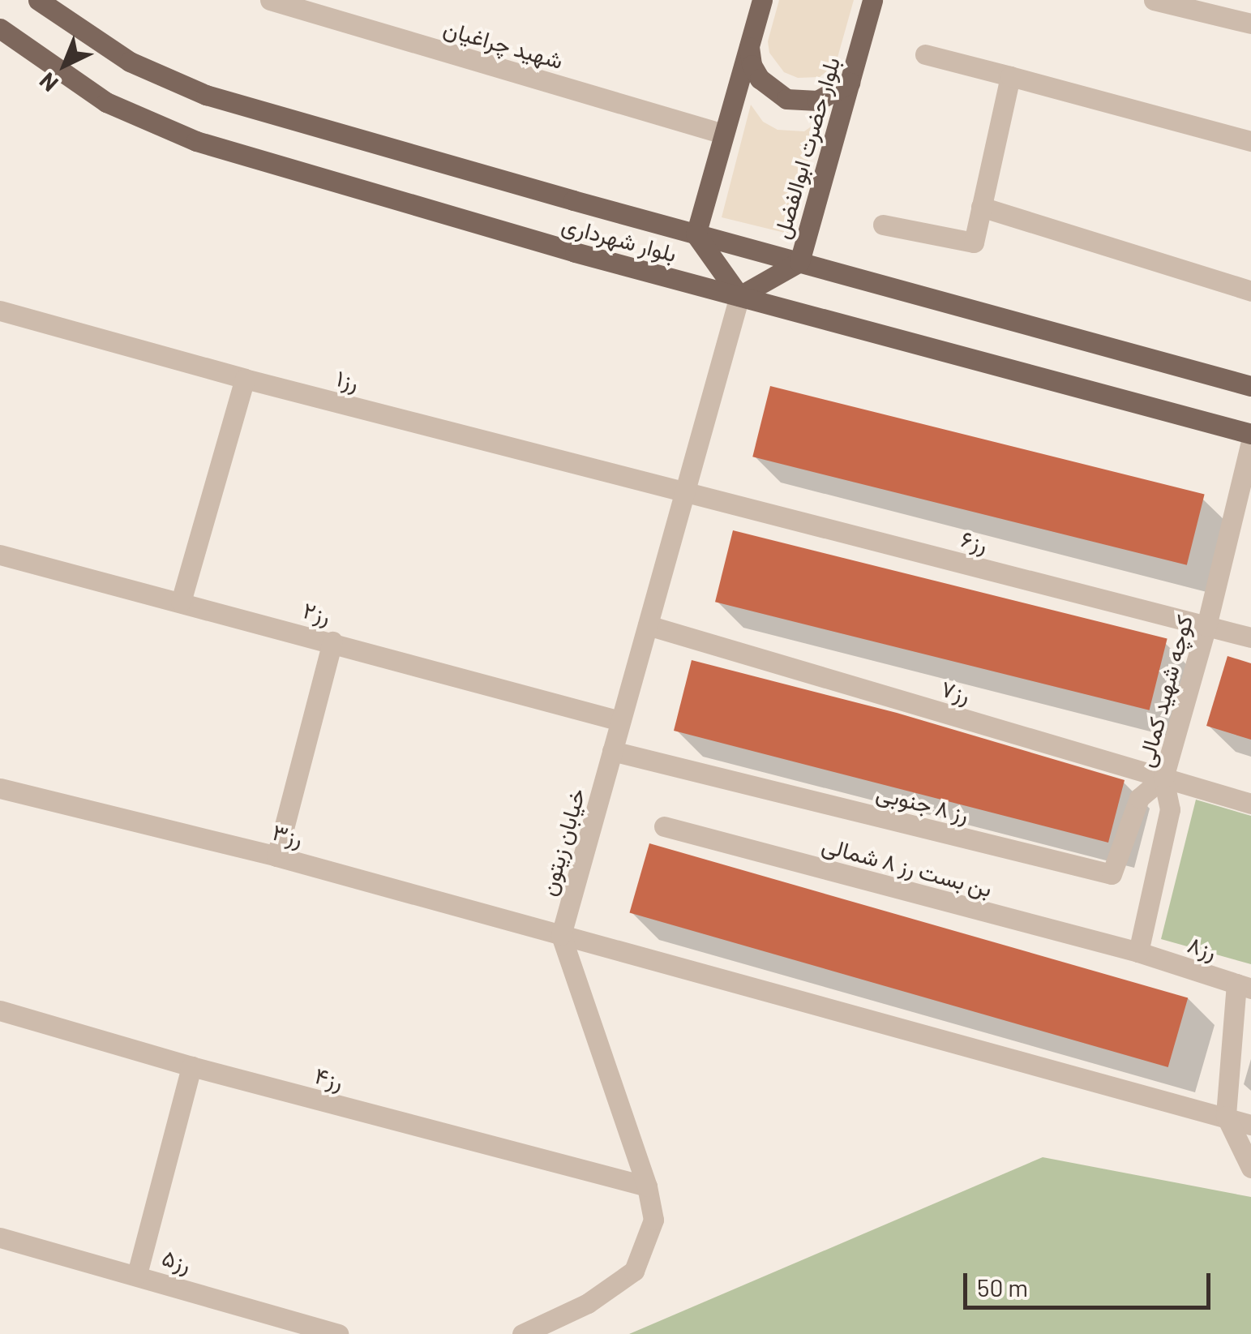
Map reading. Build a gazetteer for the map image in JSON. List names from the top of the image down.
{
  "streets": {
    "main road": ["بلوار حضرت ابوالفضل", "بلوار شهرداری"],
    "street": [
      "شهید چراغیان",
      "رز۱",
      "رز۶",
      "رز۲",
      "رز۷",
      "کوچه شهید کمالی",
      "رز ۸ جنوبی",
      "رز۳",
      "خیابان زیتون",
      "بن بست رز ۸ شمالی",
      "رز۸",
      "رز۴",
      "رز۵"
    ]
  },
  "crossings": [
    ["بلوار حضرت ابوالفضل", "بلوار شهرداری"],
    ["بلوار حضرت ابوالفضل", "خیابان زیتون"],
    ["بلوار شهرداری", "خیابان زیتون"],
    ["رز۱", "رز۶"],
    ["رز۱", "خیابان زیتون"],
    ["رز۶", "کوچه شهید کمالی"],
    ["رز۶", "خیابان زیتون"],
    ["رز۲", "خیابان زیتون"],
    ["رز۷", "کوچه شهید کمالی"],
    ["رز۷", "رز ۸ جنوبی"],
    ["رز۷", "خیابان زیتون"],
    ["کوچه شهید کمالی", "رز ۸ جنوبی"],
    ["کوچه شهید کمالی", "بن بست رز ۸ شمالی"],
    ["کوچه شهید کمالی", "رز۸"],
    ["رز ۸ جنوبی", "خیابان زیتون"],
    ["رز۳", "خیابان زیتون"],
    ["بن بست رز ۸ شمالی", "رز۸"]
  ],
  "scale_bar": "50 m",
  "north": "bottom left"
}
